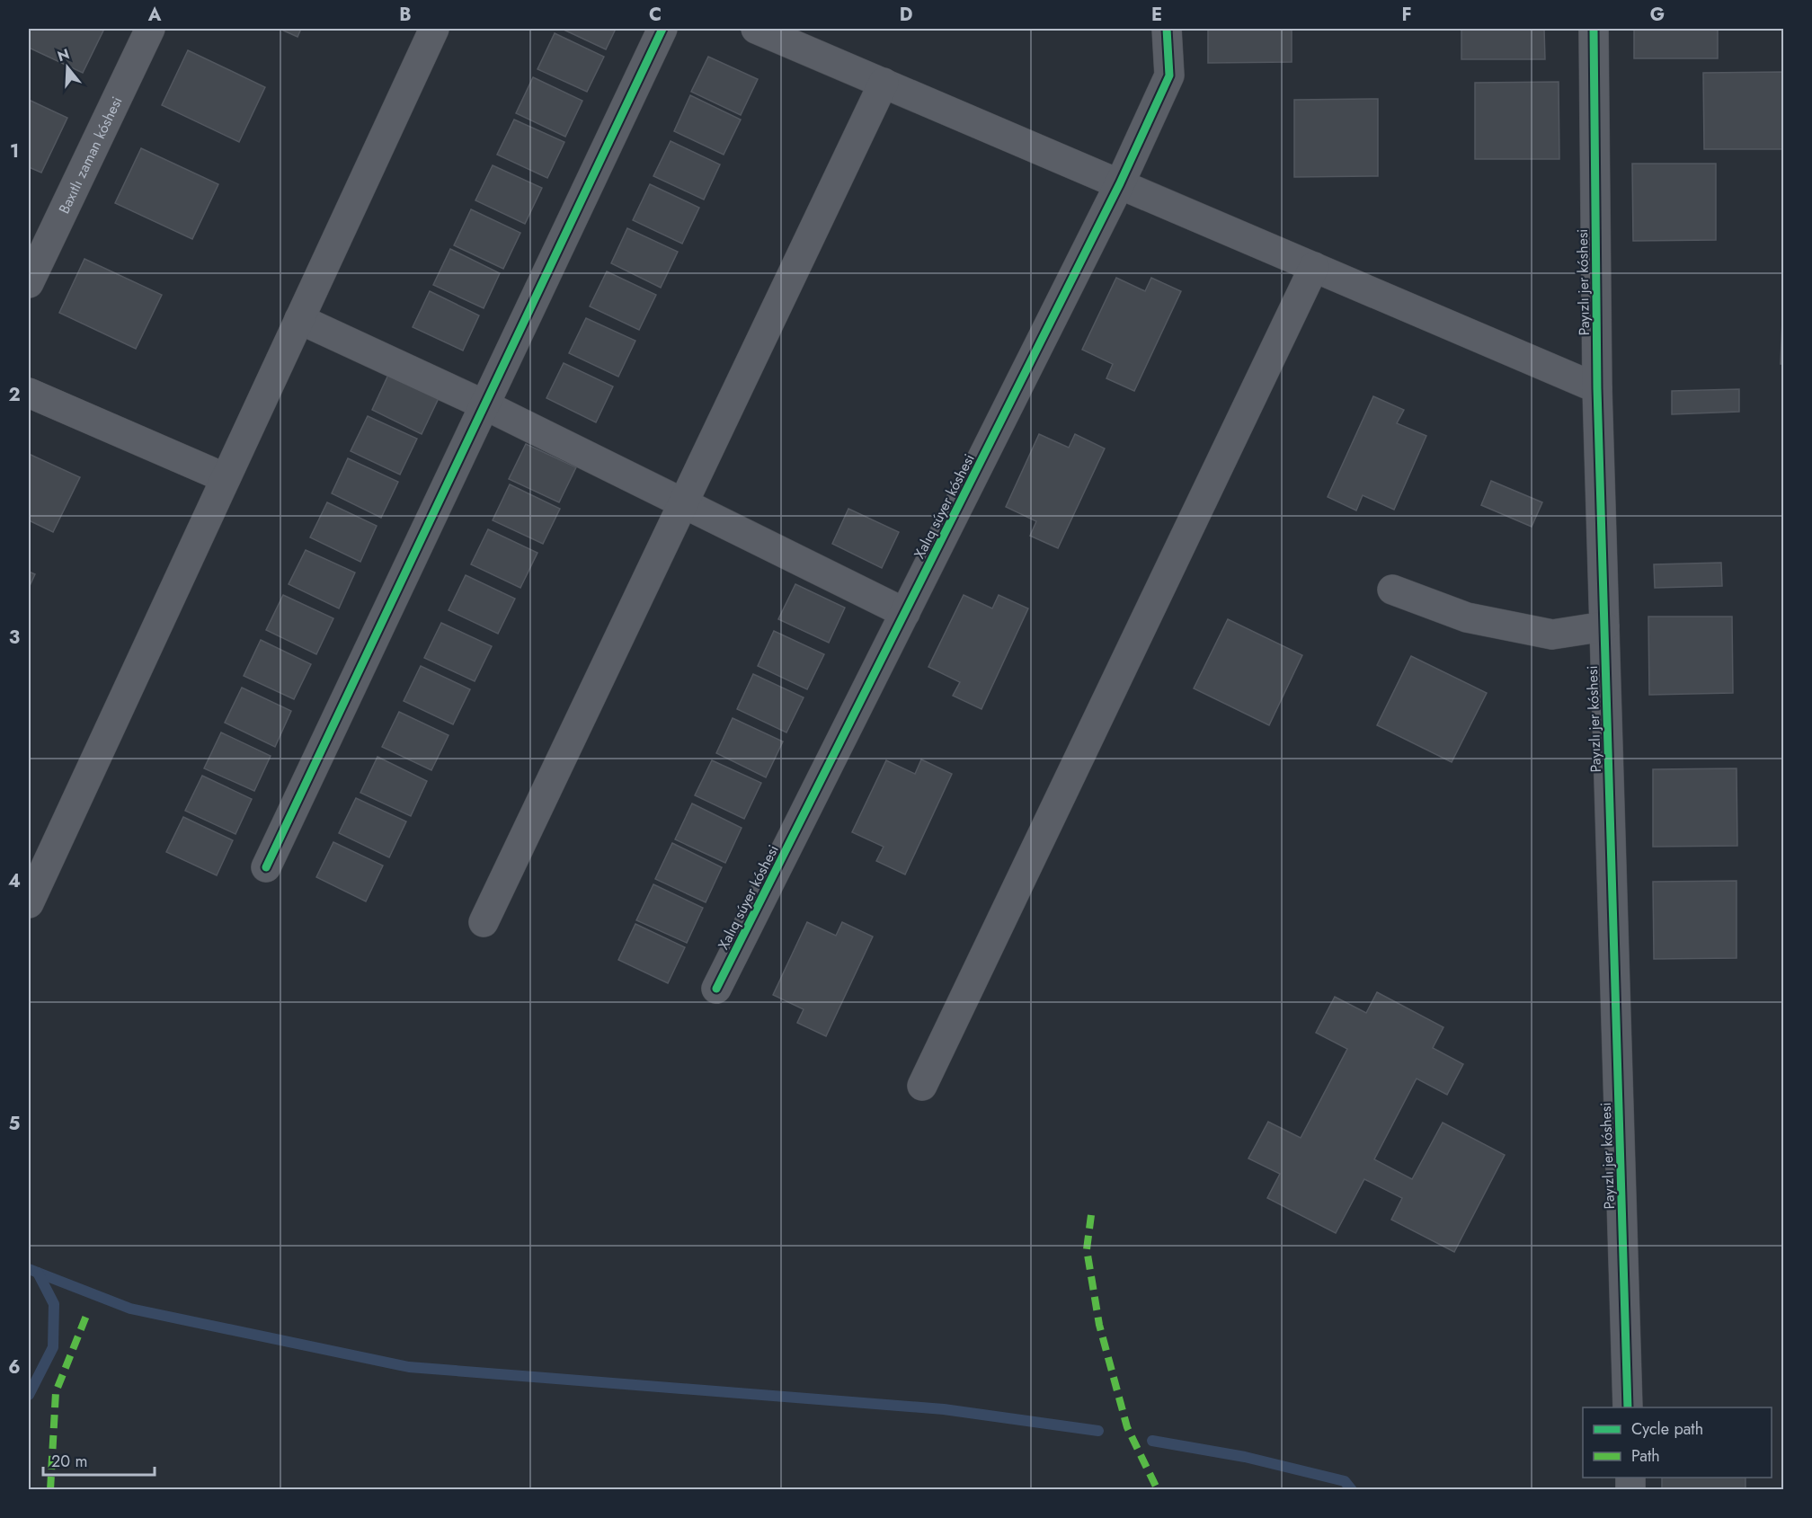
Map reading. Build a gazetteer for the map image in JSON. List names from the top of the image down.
{
  "streets": {
    "street": ["Baxıtlı zaman kóshesi", "Payızlı jer kóshesi", "Xalıq súyer kóshesi"]
  },
  "legend": ["Cycle path", "Path"],
  "scale_bar": "20 m",
  "north": "top",
  "grid": {
    "columns": [
      "A",
      "B",
      "C",
      "D",
      "E",
      "F",
      "G"
    ],
    "rows": [
      "1",
      "2",
      "3",
      "4",
      "5",
      "6"
    ]
  }
}
